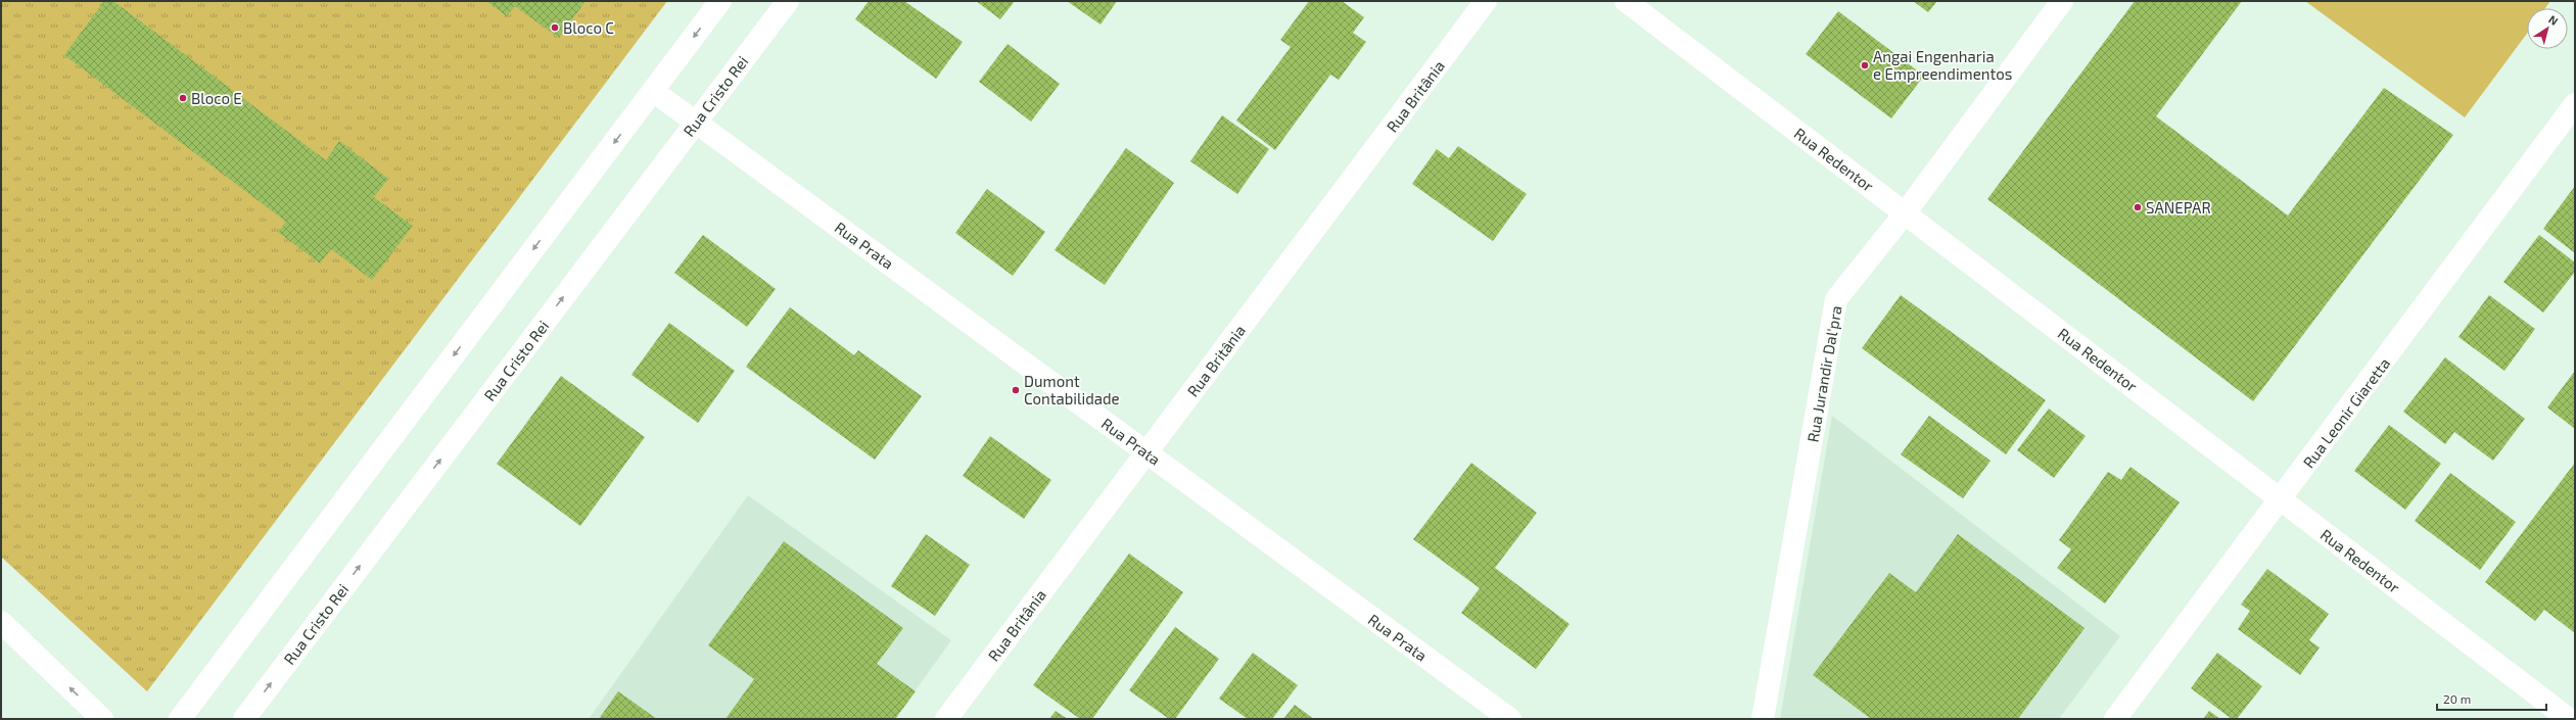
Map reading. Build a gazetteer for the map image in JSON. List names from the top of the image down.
{
  "streets": {
    "street": [
      "Rua Cristo Rei",
      "Rua Britânia",
      "Rua Redentor",
      "Rua Prata",
      "Rua Jurandir Dal'pra",
      "Rua Leonir Giaretta"
    ]
  },
  "crossings": [
    ["Rua Cristo Rei", "Rua Prata"],
    ["Rua Britânia", "Rua Prata"],
    ["Rua Redentor", "Rua Jurandir Dal'pra"],
    ["Rua Redentor", "Rua Leonir Giaretta"]
  ],
  "places": [
    "Bloco C",
    "Angai Engenharia e Empreendimentos",
    "Bloco E",
    "SANEPAR",
    "Dumont Contabilidade"
  ],
  "scale_bar": "20 m",
  "north": "top right"
}
